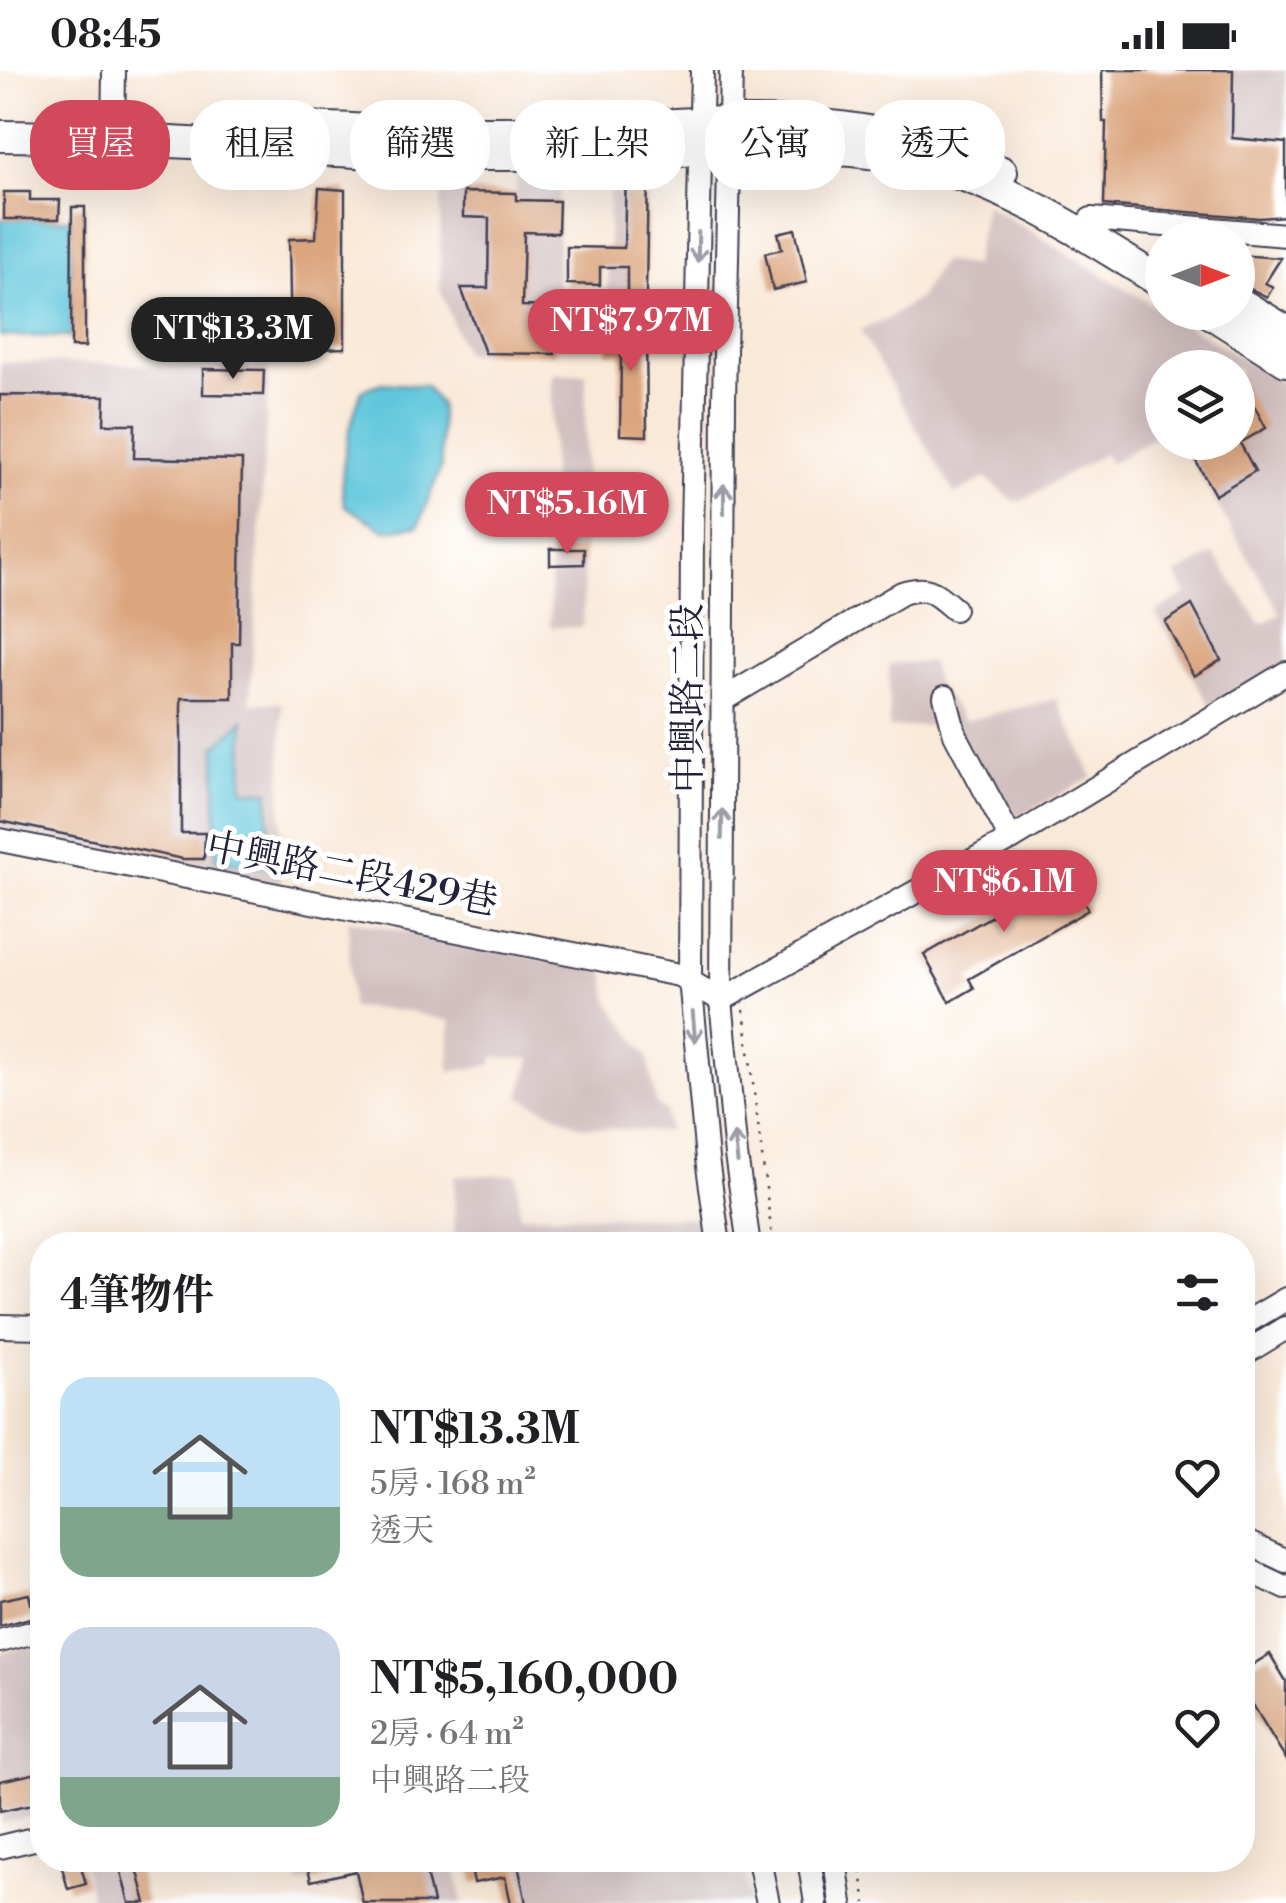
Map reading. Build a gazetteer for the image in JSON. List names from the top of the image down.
{
  "streets": {
    "street": ["中興路二段", "中興路二段429巷"]
  },
  "crossings": [
    ["中興路二段", "中興路二段429巷"]
  ],
  "north": "right",
  "page": {
    "status": "08:45",
    "chip": [
      "買屋",
      "租屋",
      "篩選",
      "新上架",
      "公寓",
      "透天"
    ],
    "price": [
      "NT$7.97M",
      "NT$13.3M",
      "NT$5.16M",
      "NT$6.1M"
    ],
    "heading": "4筆物件",
    "list": [
      {
        "name": "NT$13.3M",
        "note": "5房 · 168 m² · 透天"
      },
      {
        "name": "NT$5,160,000",
        "note": "2房 · 64 m² · 中興路二段"
      }
    ]
  }
}
